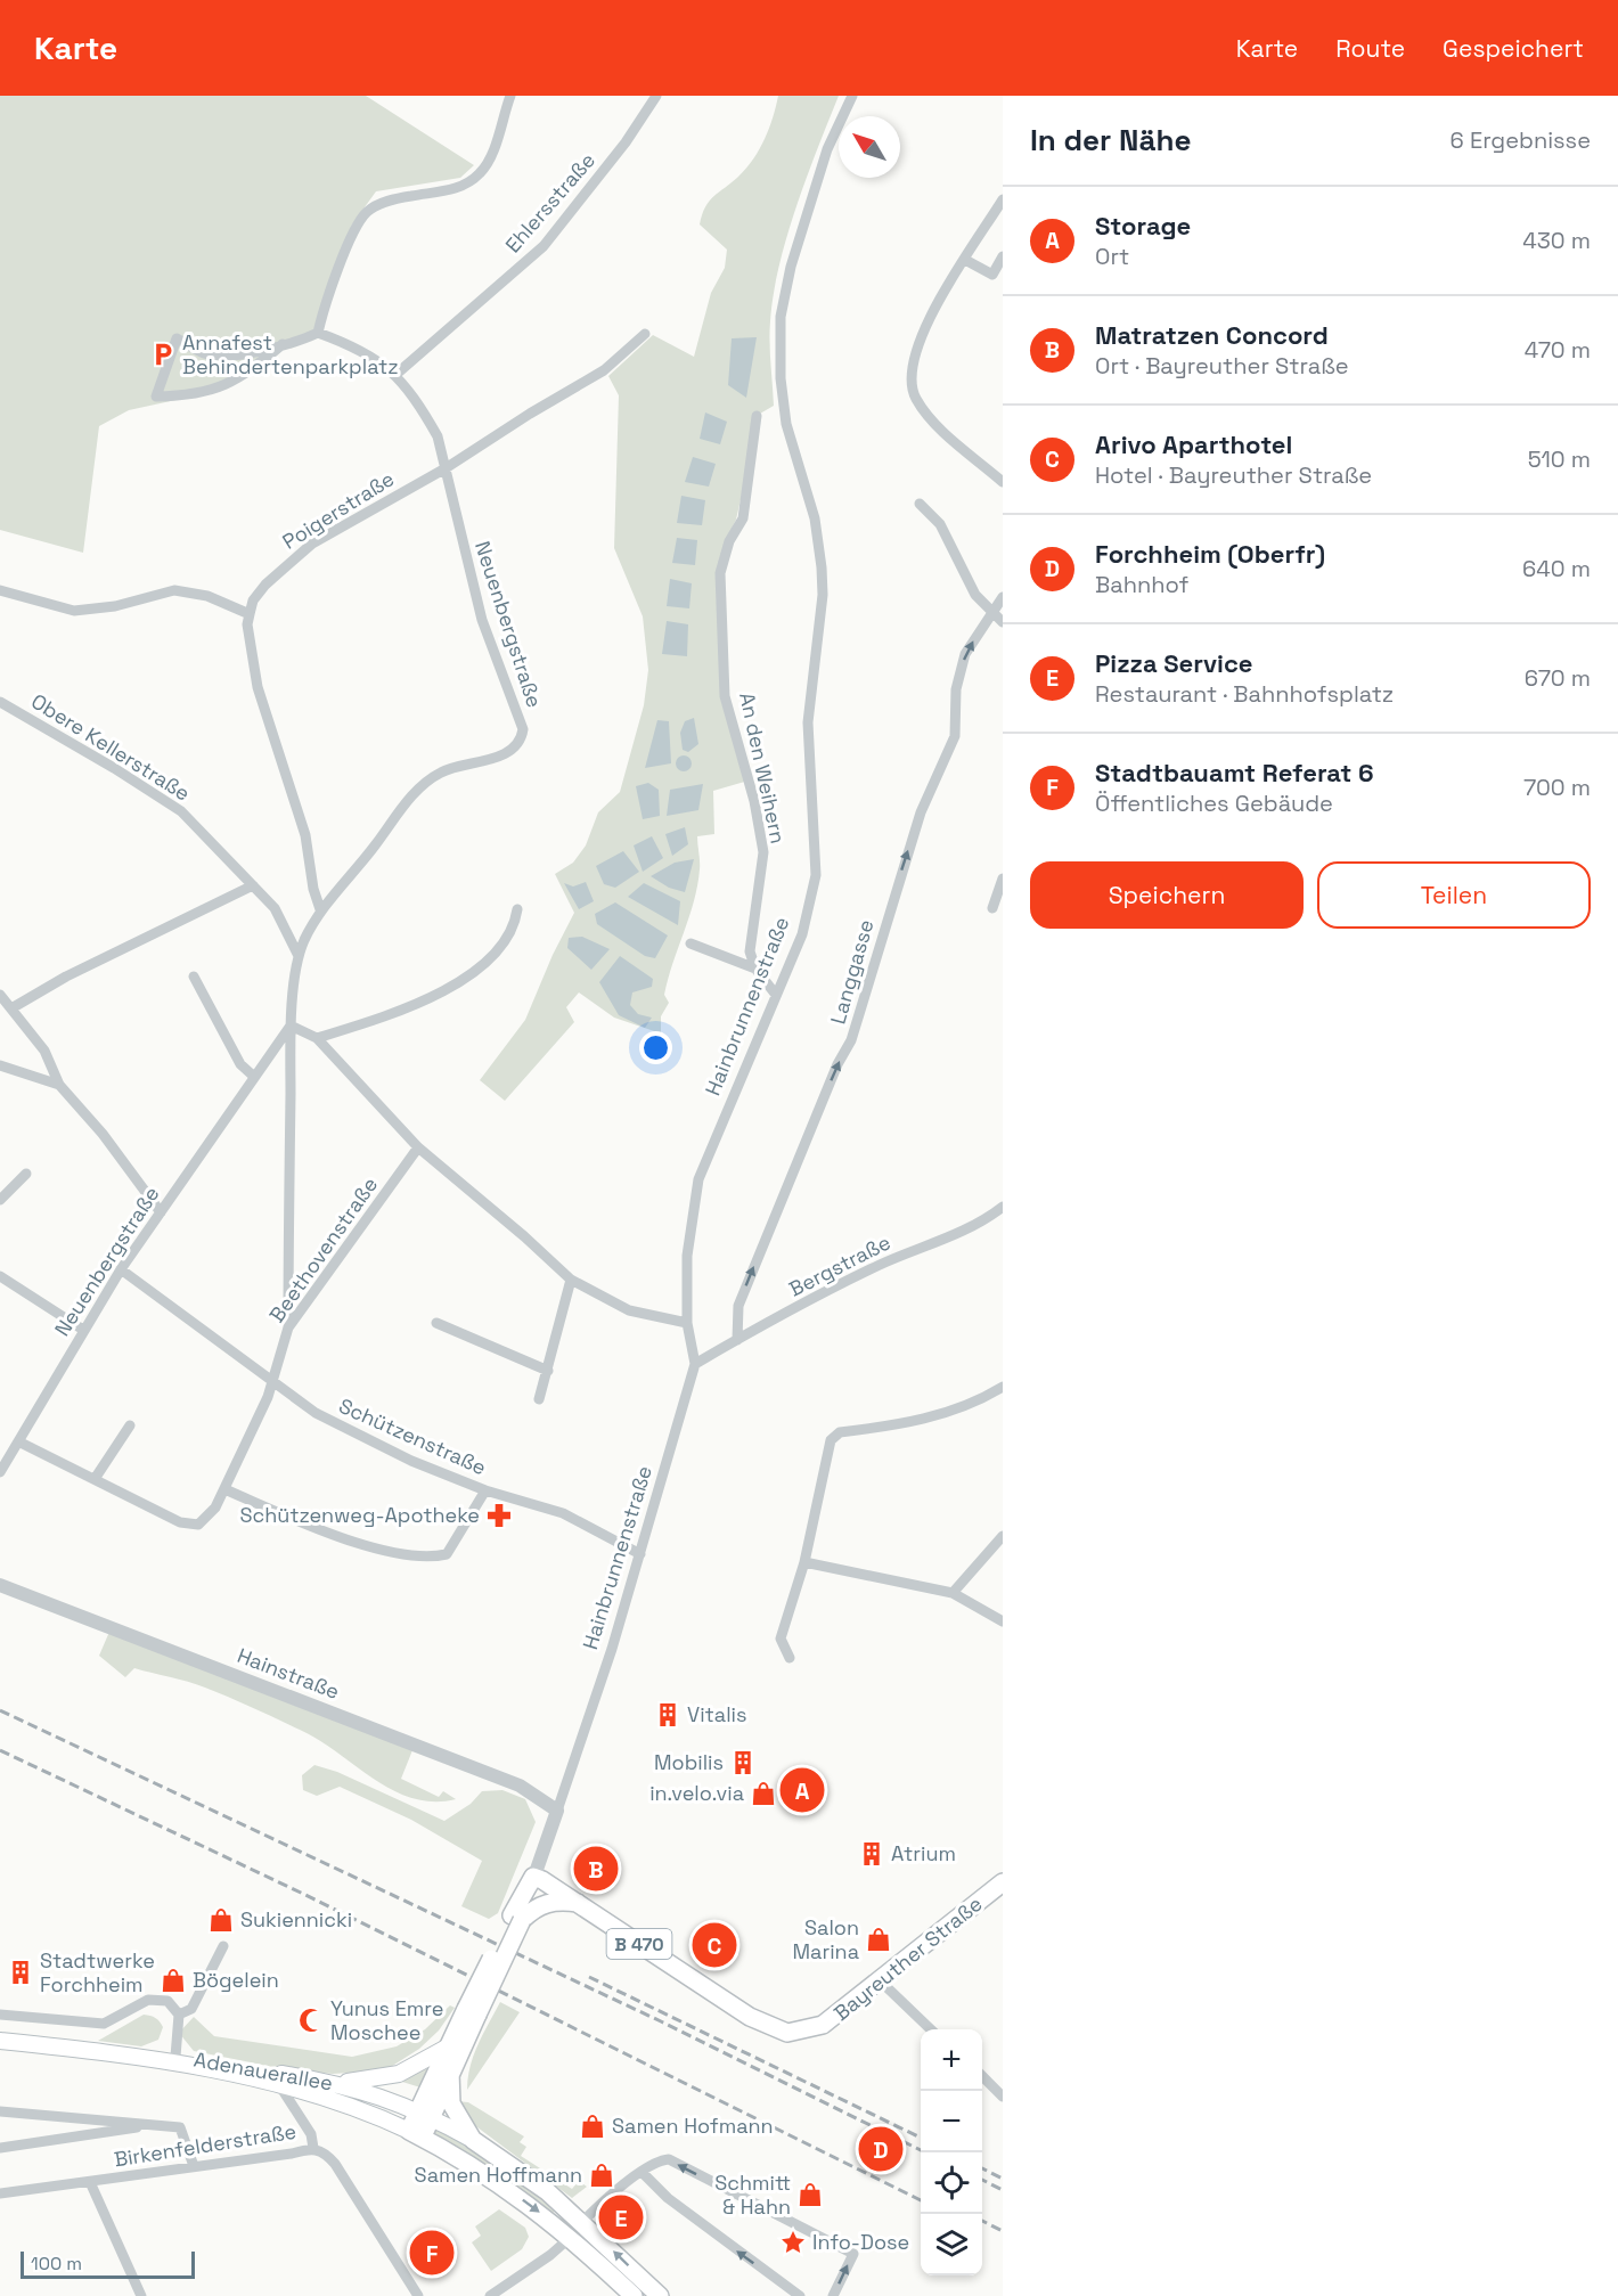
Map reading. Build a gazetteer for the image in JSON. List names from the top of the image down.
{
  "streets": {
    "main road": ["B 470", "Bayreuther Straße", "Adenauerallee"],
    "street": [
      "Ehlersstraße",
      "Poigerstraße",
      "Neuenbergstraße",
      "Obere Kellerstraße",
      "An den Weihern",
      "Langgasse",
      "Hainbrunnenstraße",
      "Beethovenstraße",
      "Bergstraße",
      "Schützenstraße",
      "Hainstraße",
      "Birkenfelderstraße"
    ]
  },
  "crossings": [
    ["Ehlersstraße", "Neuenbergstraße"],
    ["Poigerstraße", "Neuenbergstraße"],
    ["Neuenbergstraße", "Obere Kellerstraße"],
    ["Neuenbergstraße", "Schützenstraße"],
    ["Langgasse", "Bergstraße"],
    ["Hainbrunnenstraße", "Bergstraße"],
    ["Hainbrunnenstraße", "Schützenstraße"],
    ["Hainbrunnenstraße", "Hainstraße"],
    ["Hainbrunnenstraße", "Bayreuther Straße"],
    ["Beethovenstraße", "Schützenstraße"]
  ],
  "one_way": ["Langgasse"],
  "places": {
    "parking": ["Annafest Behindertenparkplatz"],
    "pharmacy": ["Schützenweg-Apotheke"],
    "building": [
      "Vitalis",
      "Mobilis",
      "Atrium",
      "Stadtwerke Forchheim"
    ],
    "shop": [
      "in.velo.via",
      "Sukiennicki",
      "Salon Marina",
      "Bögelein",
      "Samen Hofmann",
      "Samen Hoffmann",
      "Schmitt & Hahn"
    ],
    "mosque": ["Yunus Emre Moschee"],
    "place": ["Info-Dose"]
  },
  "scale_bar": "100 m",
  "north": "top left",
  "page": {
    "header": "Karte",
    "nav": ["Karte", "Route", "Gespeichert"],
    "heading": ["In der Nähe", "6 Ergebnisse"],
    "list": [
      {
        "mark": "A",
        "name": "Storage",
        "note": "Ort",
        "value": "430 m"
      },
      {
        "mark": "B",
        "name": "Matratzen Concord",
        "note": "Ort · Bayreuther Straße",
        "value": "470 m"
      },
      {
        "mark": "C",
        "name": "Arivo Aparthotel",
        "note": "Hotel · Bayreuther Straße",
        "value": "510 m"
      },
      {
        "mark": "D",
        "name": "Forchheim (Oberfr)",
        "note": "Bahnhof",
        "value": "640 m"
      },
      {
        "mark": "E",
        "name": "Pizza Service",
        "note": "Restaurant · Bahnhofsplatz",
        "value": "670 m"
      },
      {
        "mark": "F",
        "name": "Stadtbauamt Referat 6",
        "note": "Öffentliches Gebäude",
        "value": "700 m"
      }
    ],
    "buttons": ["Speichern", "Teilen"],
    "pins": [
      "A",
      "B",
      "C",
      "D",
      "E",
      "F"
    ],
    "map_buttons": ["+", "−"],
    "scale": "100 m"
  }
}
